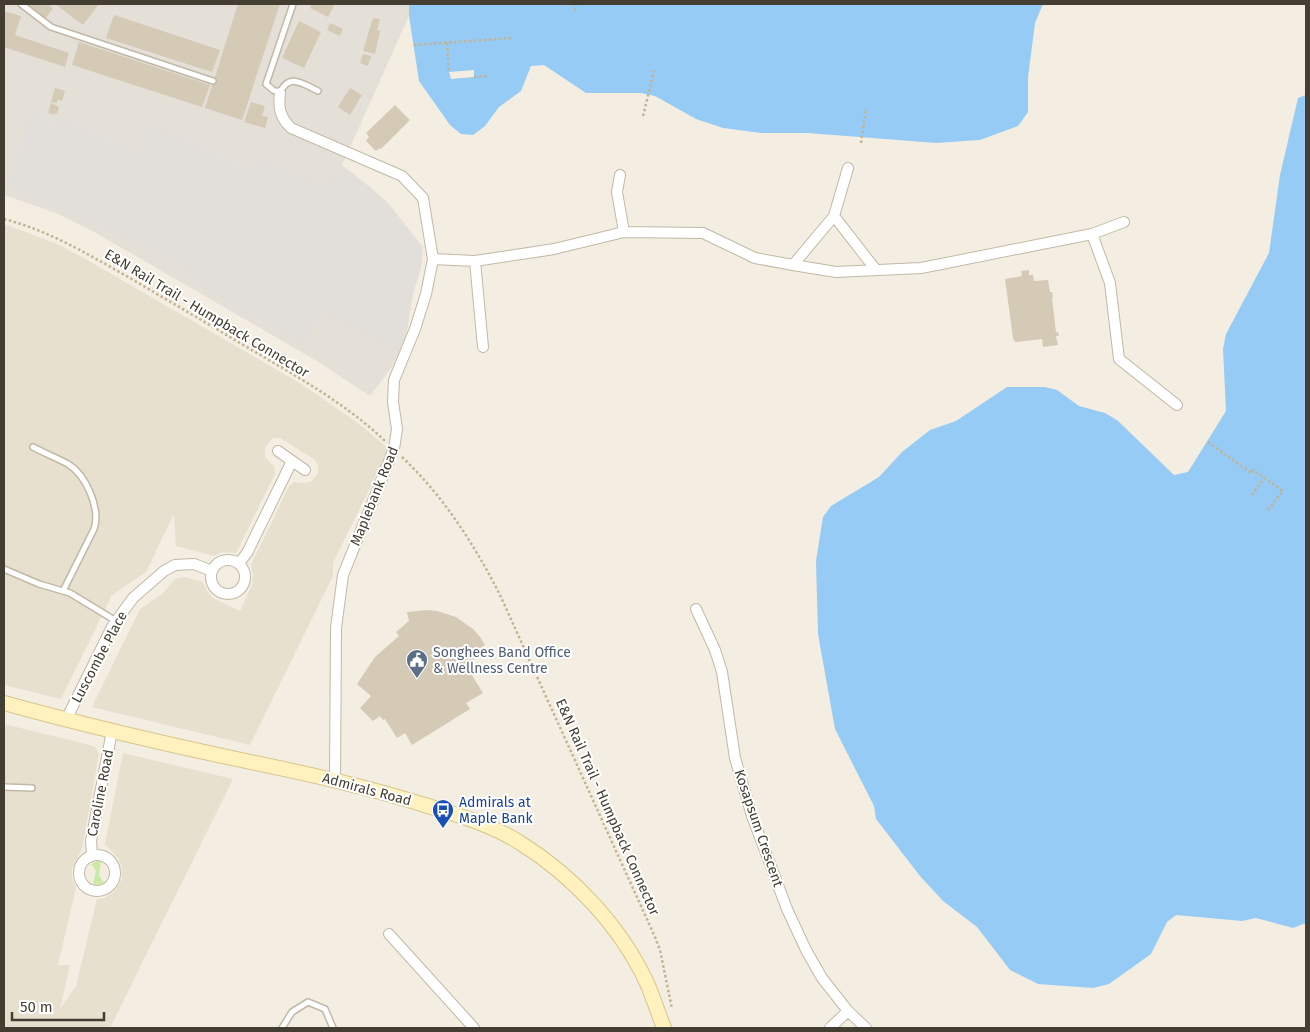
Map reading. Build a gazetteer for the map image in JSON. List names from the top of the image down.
{
  "streets": {
    "main road": ["Admirals Road"],
    "street": [
      "Maplebank Road",
      "Luscombe Place",
      "Caroline Road",
      "Kosapsum Crescent"
    ],
    "path": ["E&N Rail Trail - Humpback Connector"]
  },
  "crossings": [
    ["Maplebank Road", "Admirals Road"],
    ["Luscombe Place", "Admirals Road"],
    ["Admirals Road", "Caroline Road"]
  ],
  "places": {
    "public building": ["Songhees Band Office & Wellness Centre"],
    "bus stop": ["Admirals at Maple Bank"]
  },
  "scale_bar": "50 m"
}
